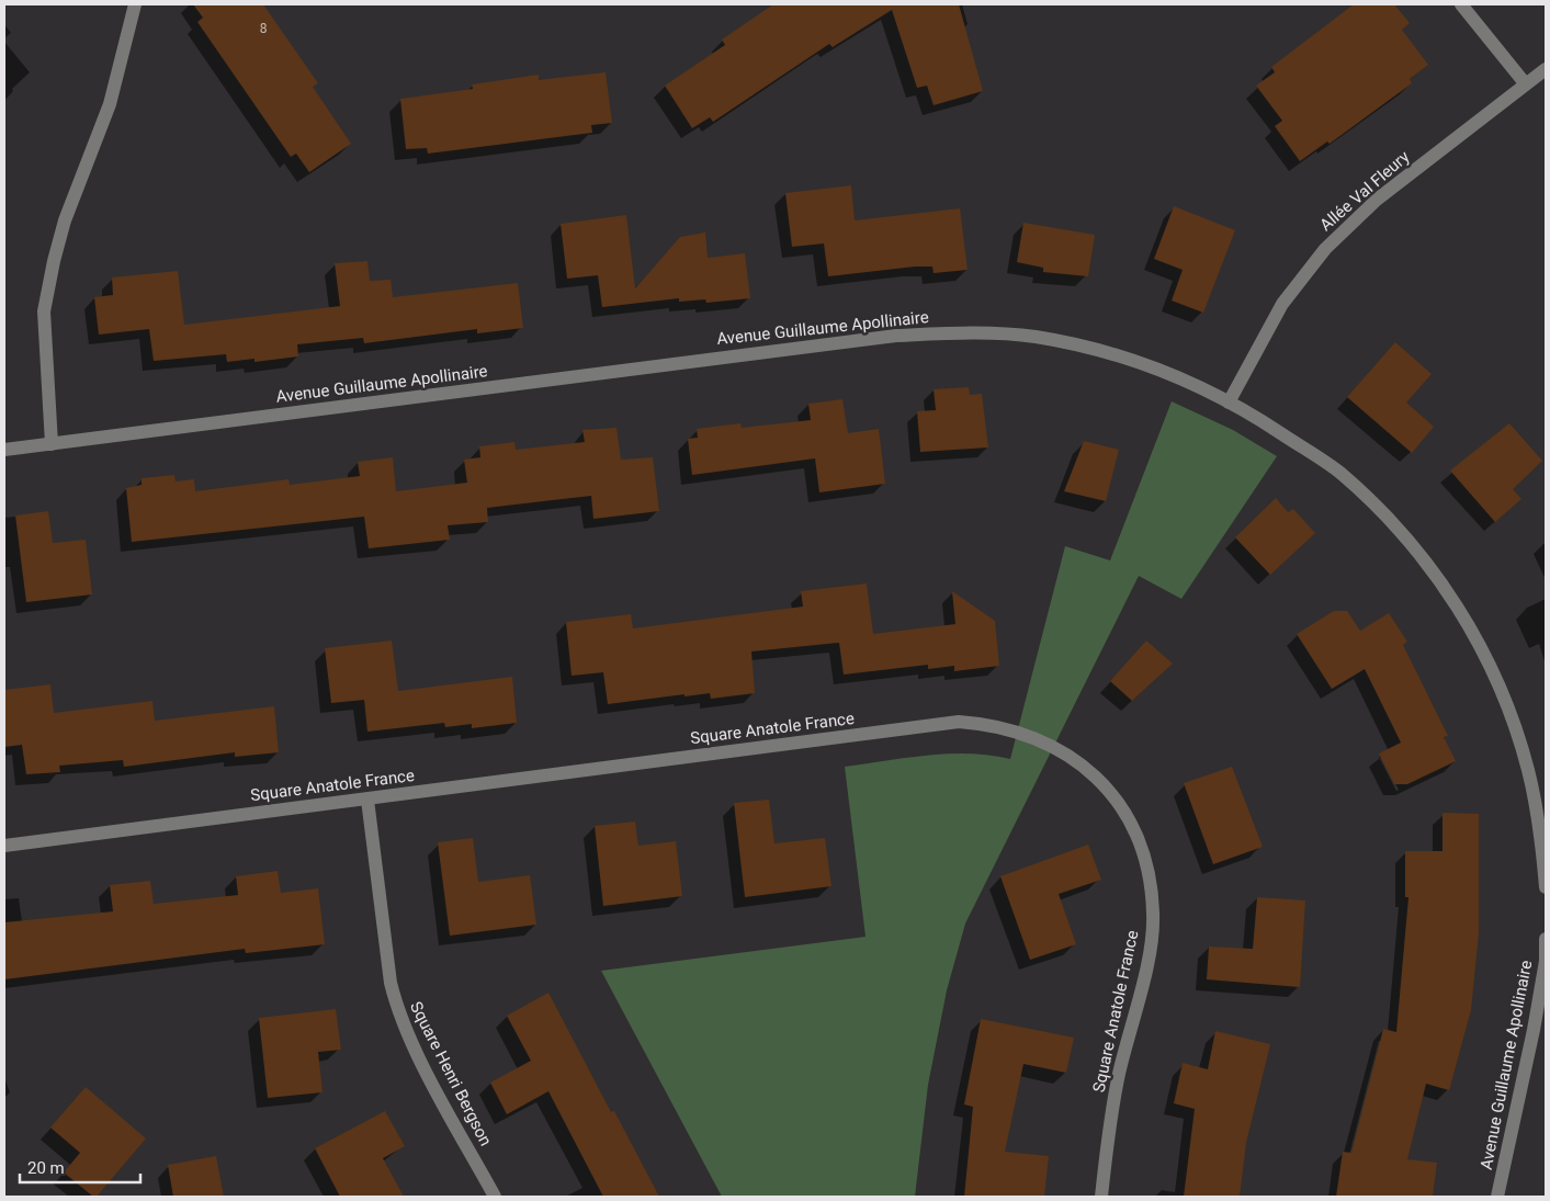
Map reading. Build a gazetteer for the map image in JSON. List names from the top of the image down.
{
  "streets": {
    "street": [
      "Allée Val Fleury",
      "Avenue Guillaume Apollinaire",
      "Square Anatole France",
      "Square Henri Bergson"
    ]
  },
  "crossings": [
    ["Allée Val Fleury", "Avenue Guillaume Apollinaire"],
    ["Square Anatole France", "Square Henri Bergson"]
  ],
  "house_numbers": ["8"],
  "scale_bar": "20 m"
}
